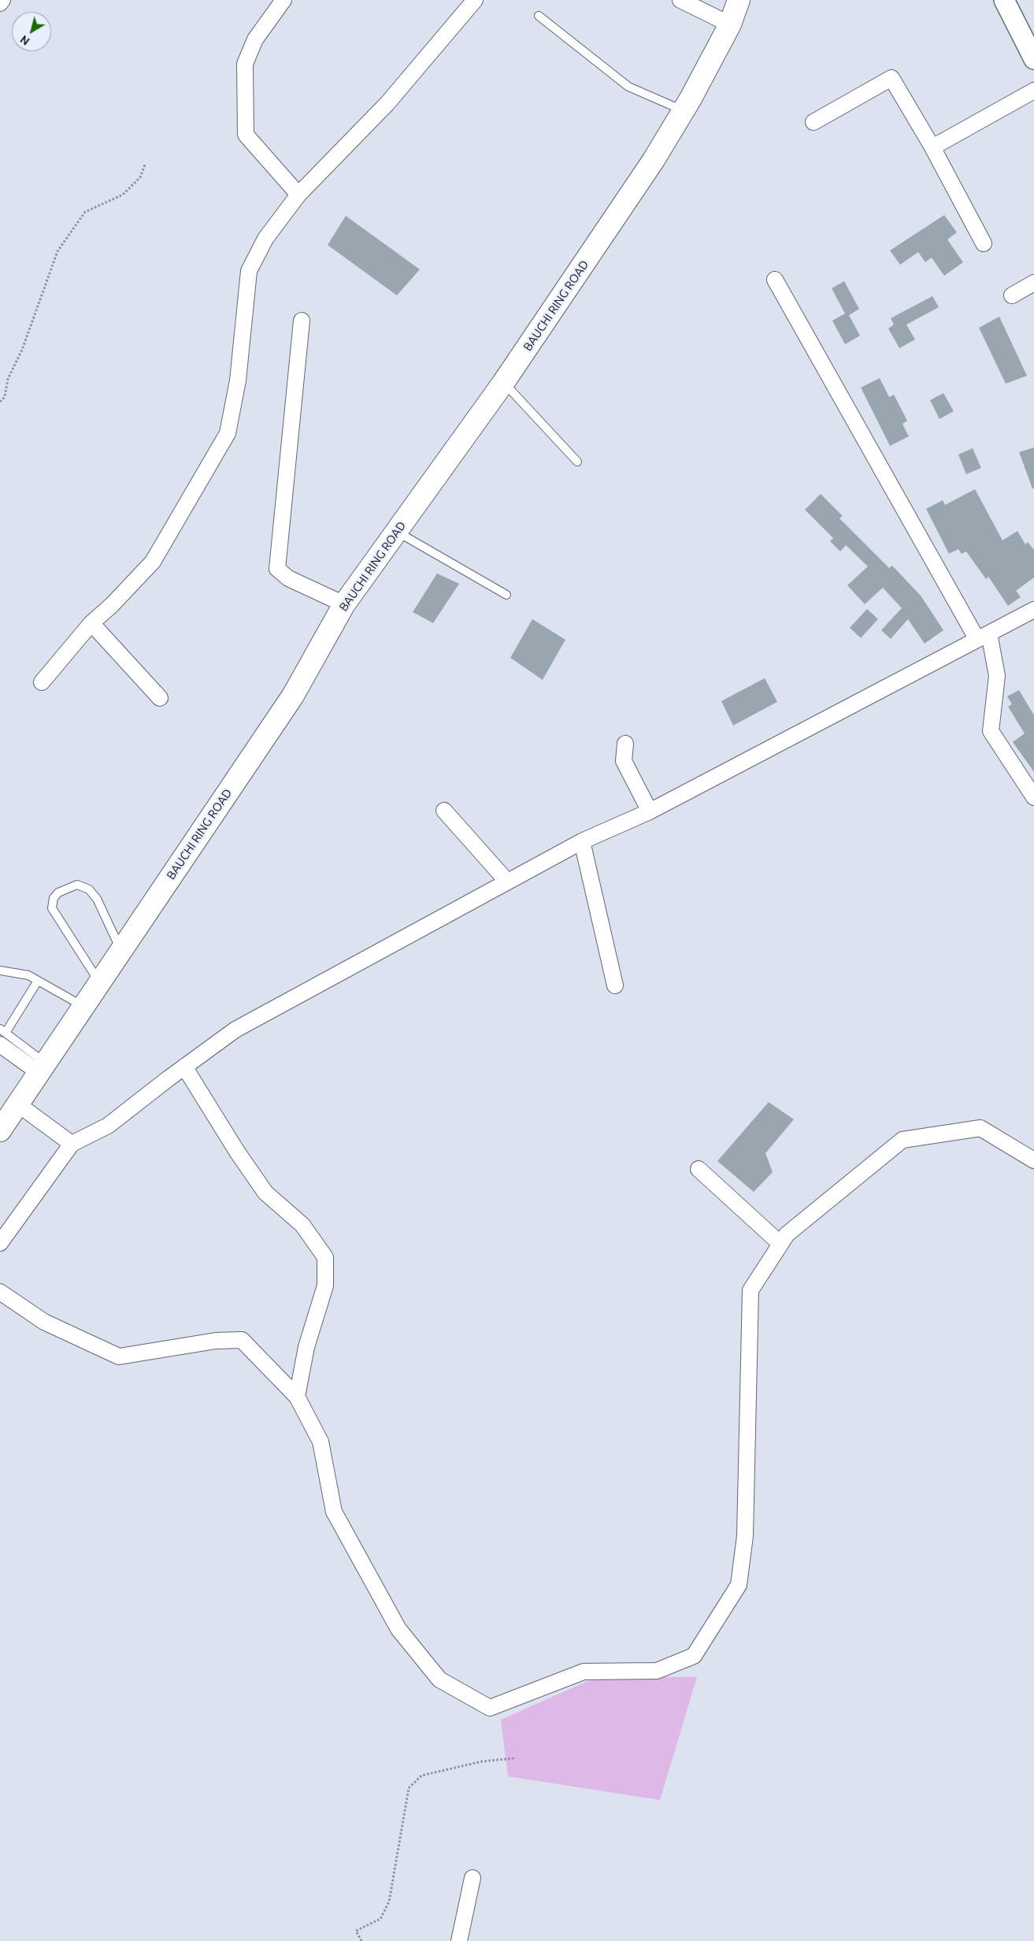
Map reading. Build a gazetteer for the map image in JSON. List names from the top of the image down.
{
  "streets": {
    "main road": ["BAUCHI RING ROAD"]
  },
  "north": "bottom left"
}
